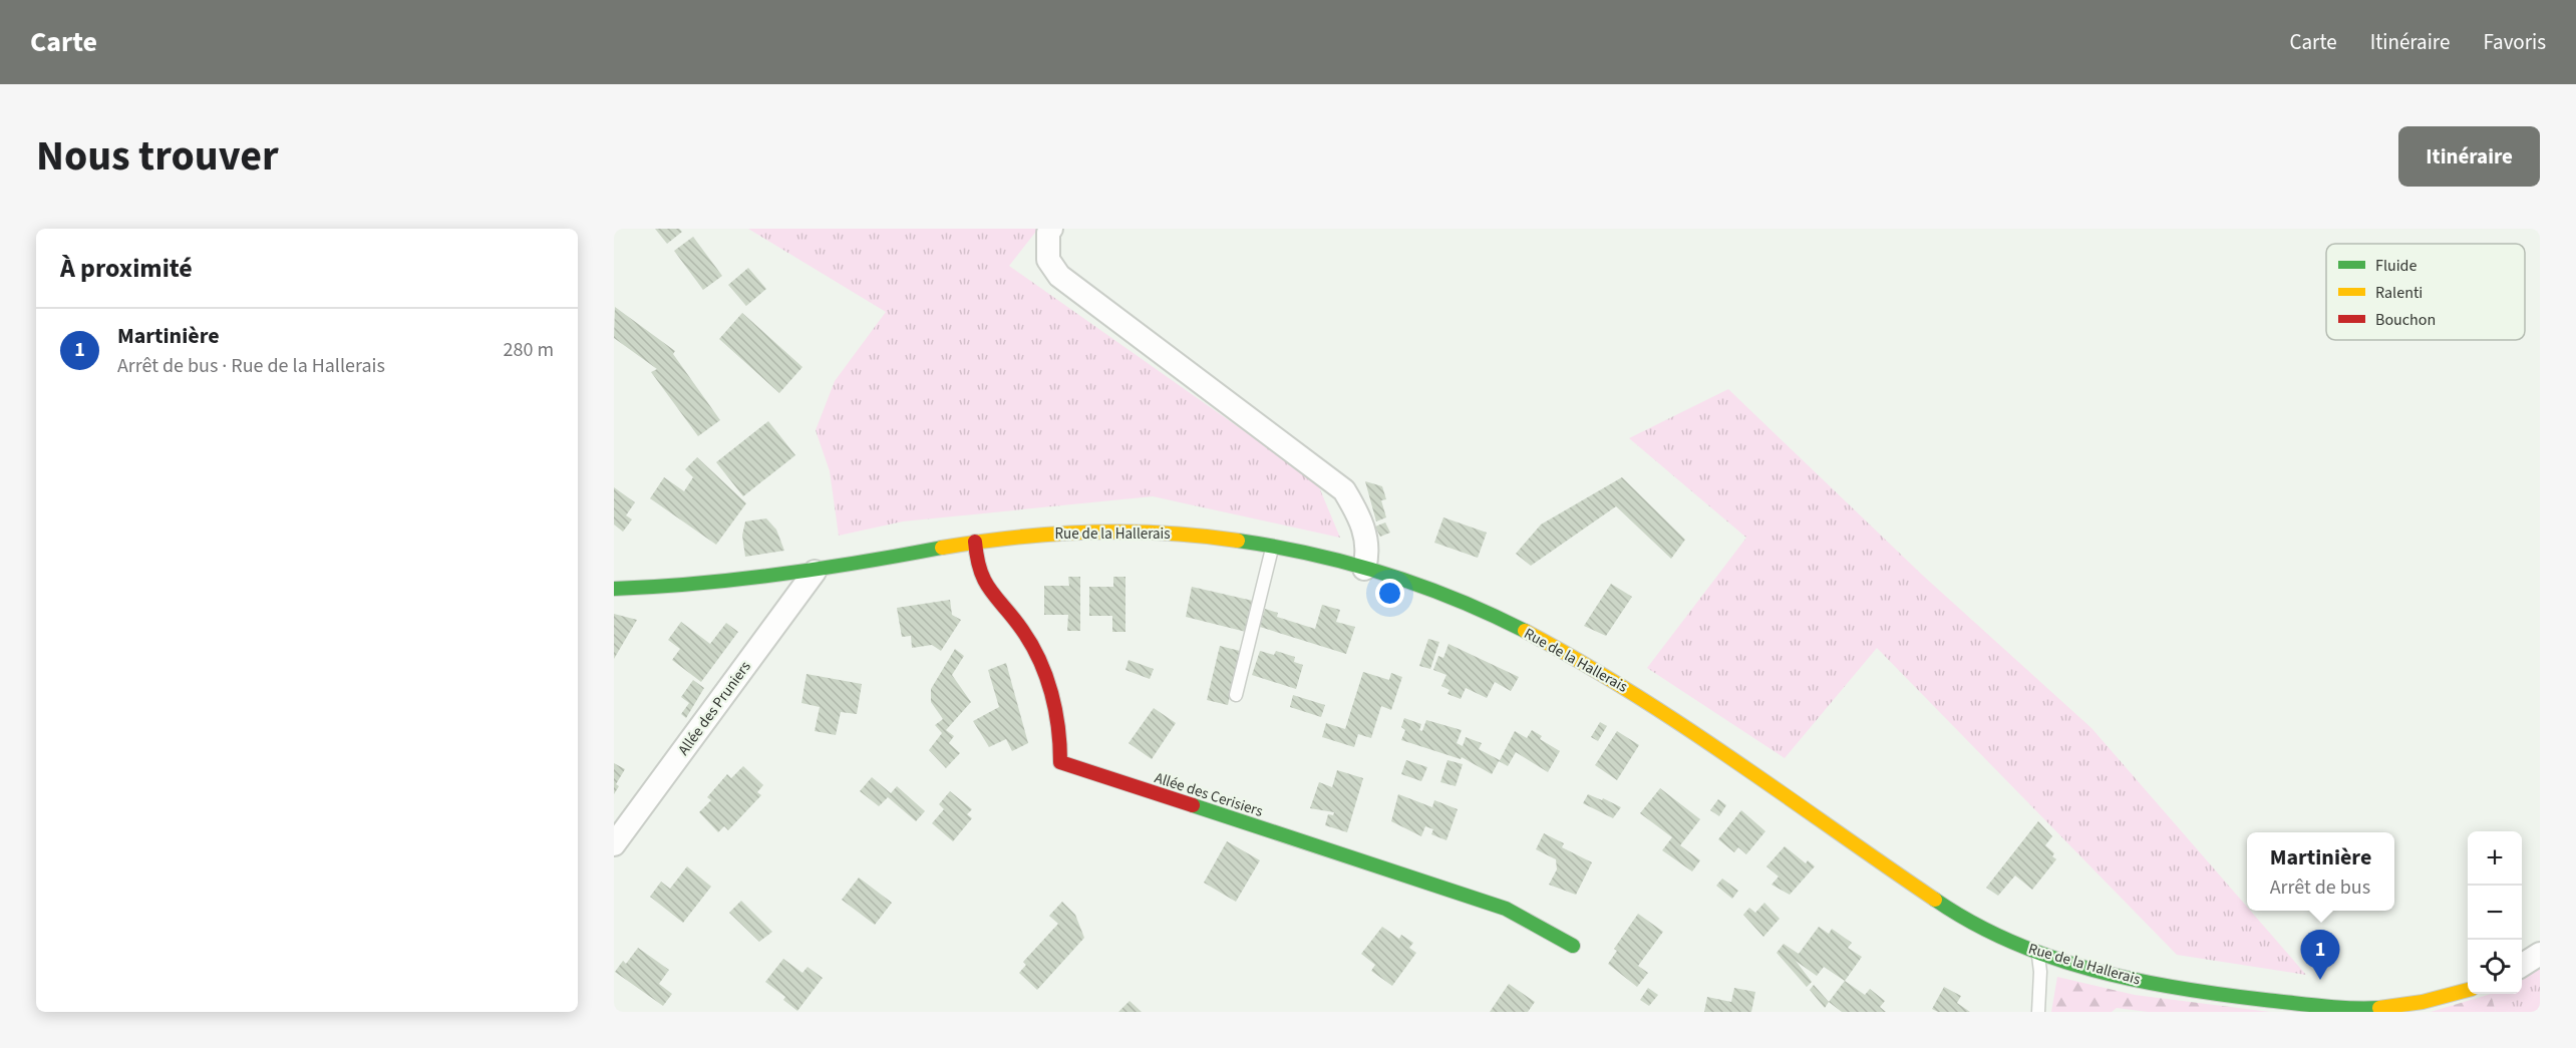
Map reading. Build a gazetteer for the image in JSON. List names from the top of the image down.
{
  "streets": {
    "street": ["Rue de la Hallerais", "Allée des Pruniers", "Allée des Cerisiers"]
  },
  "crossings": [
    ["Rue de la Hallerais", "Allée des Pruniers"],
    ["Rue de la Hallerais", "Allée des Cerisiers"]
  ],
  "legend": ["Fluide", "Ralenti", "Bouchon"],
  "page": {
    "header": "Carte",
    "nav": ["Carte", "Itinéraire", "Favoris"],
    "title": "Nous trouver",
    "buttons": "Itinéraire",
    "heading": "À proximité",
    "list": [
      {
        "mark": "1",
        "name": "Martinière",
        "note": "Arrêt de bus · Rue de la Hallerais",
        "value": "280 m"
      }
    ],
    "map_buttons": ["+", "−"],
    "popup": ["Martinière", "Arrêt de bus"],
    "pins": "1"
  }
}
